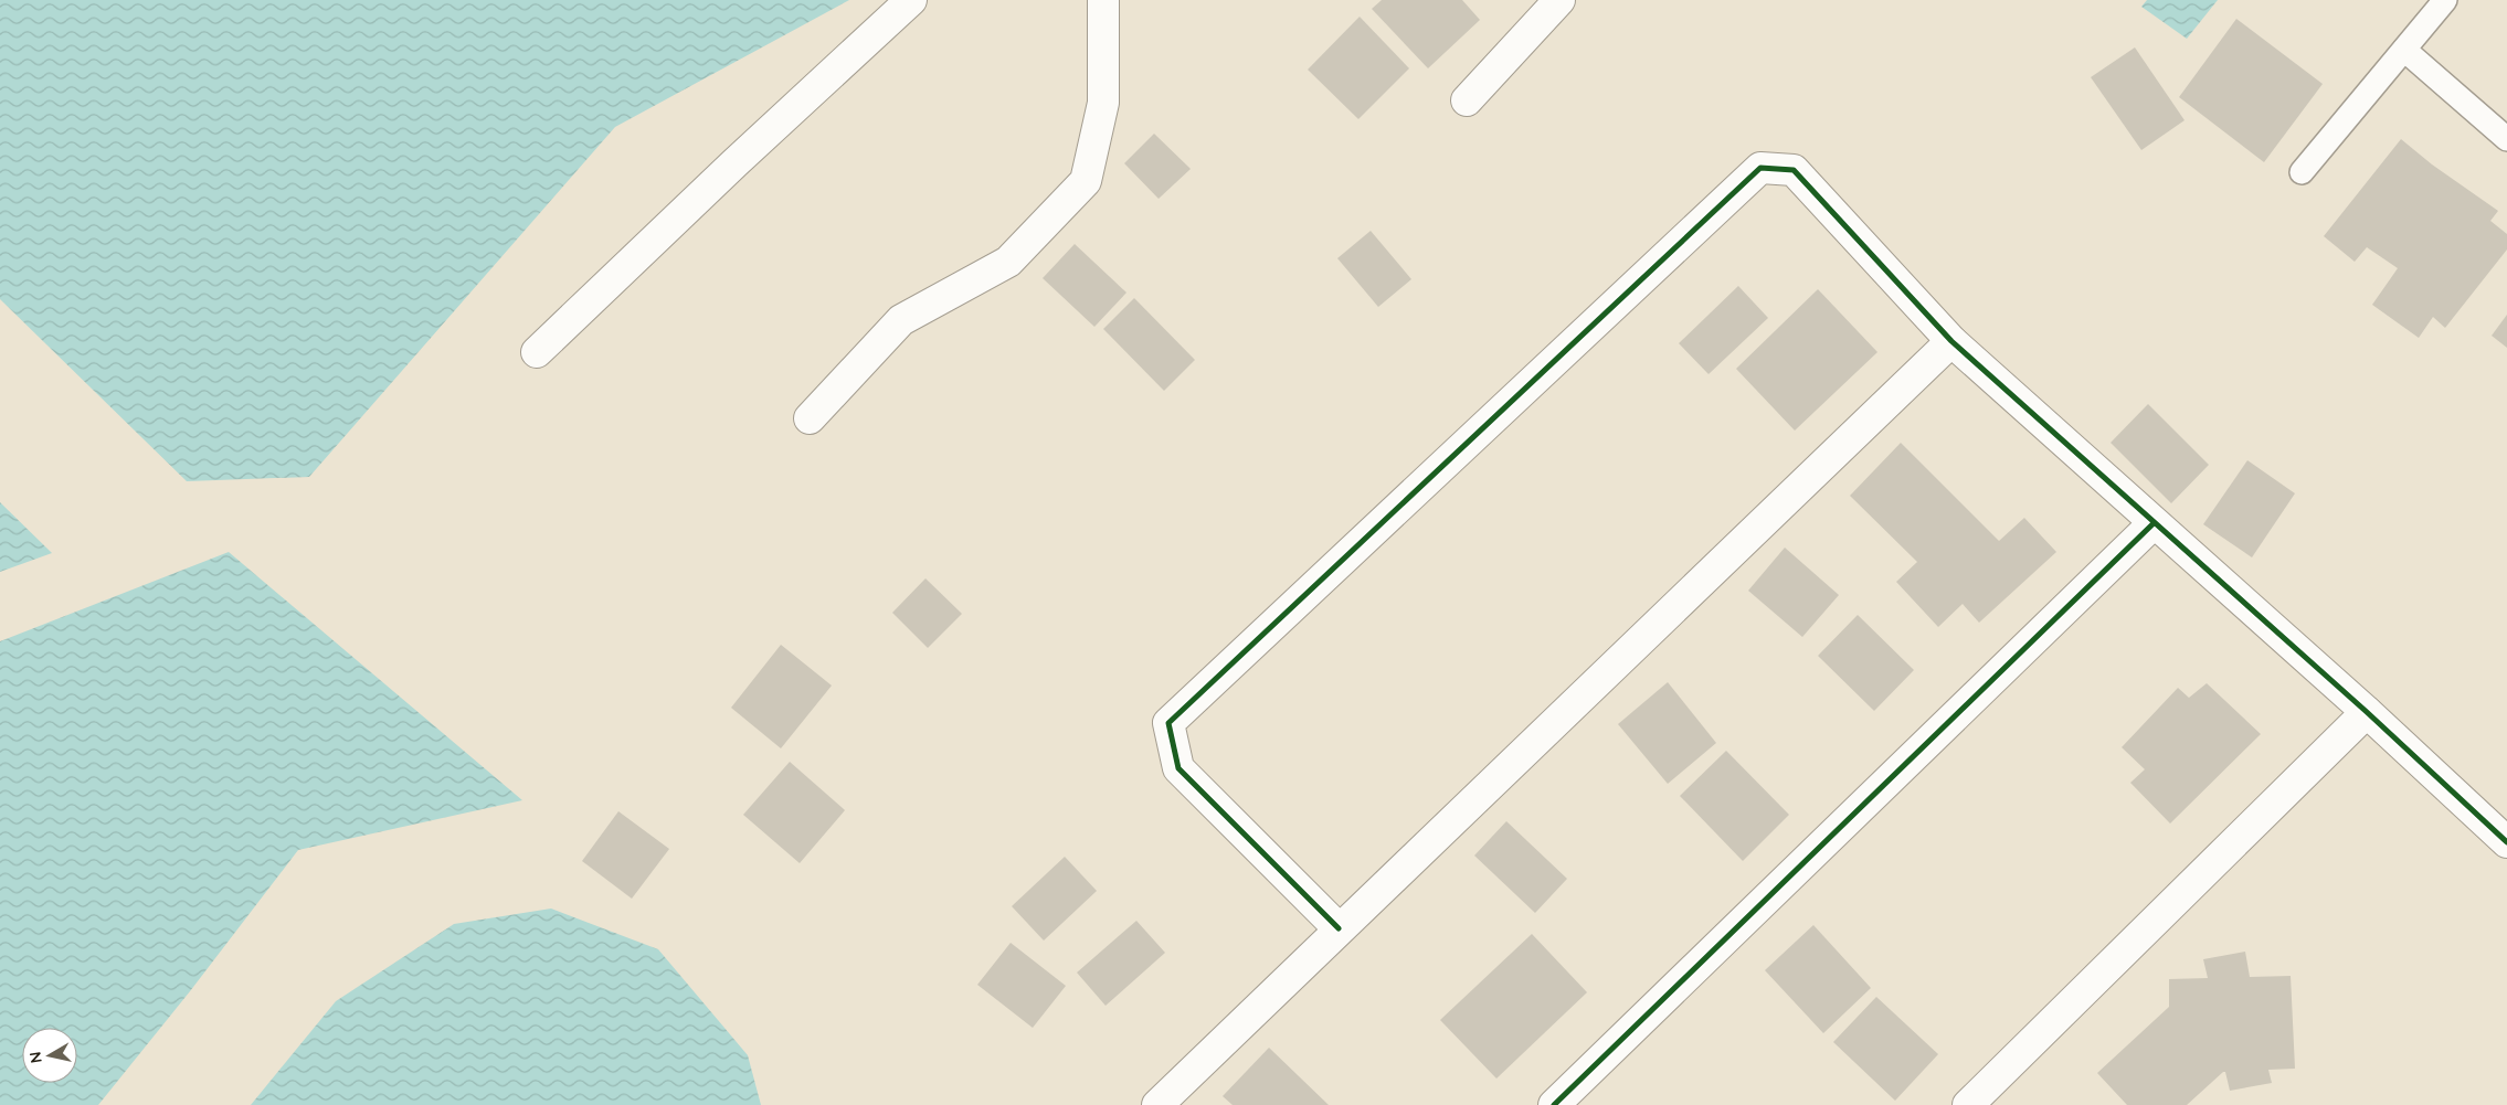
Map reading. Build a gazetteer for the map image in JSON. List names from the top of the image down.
{
  "north": "left"
}
